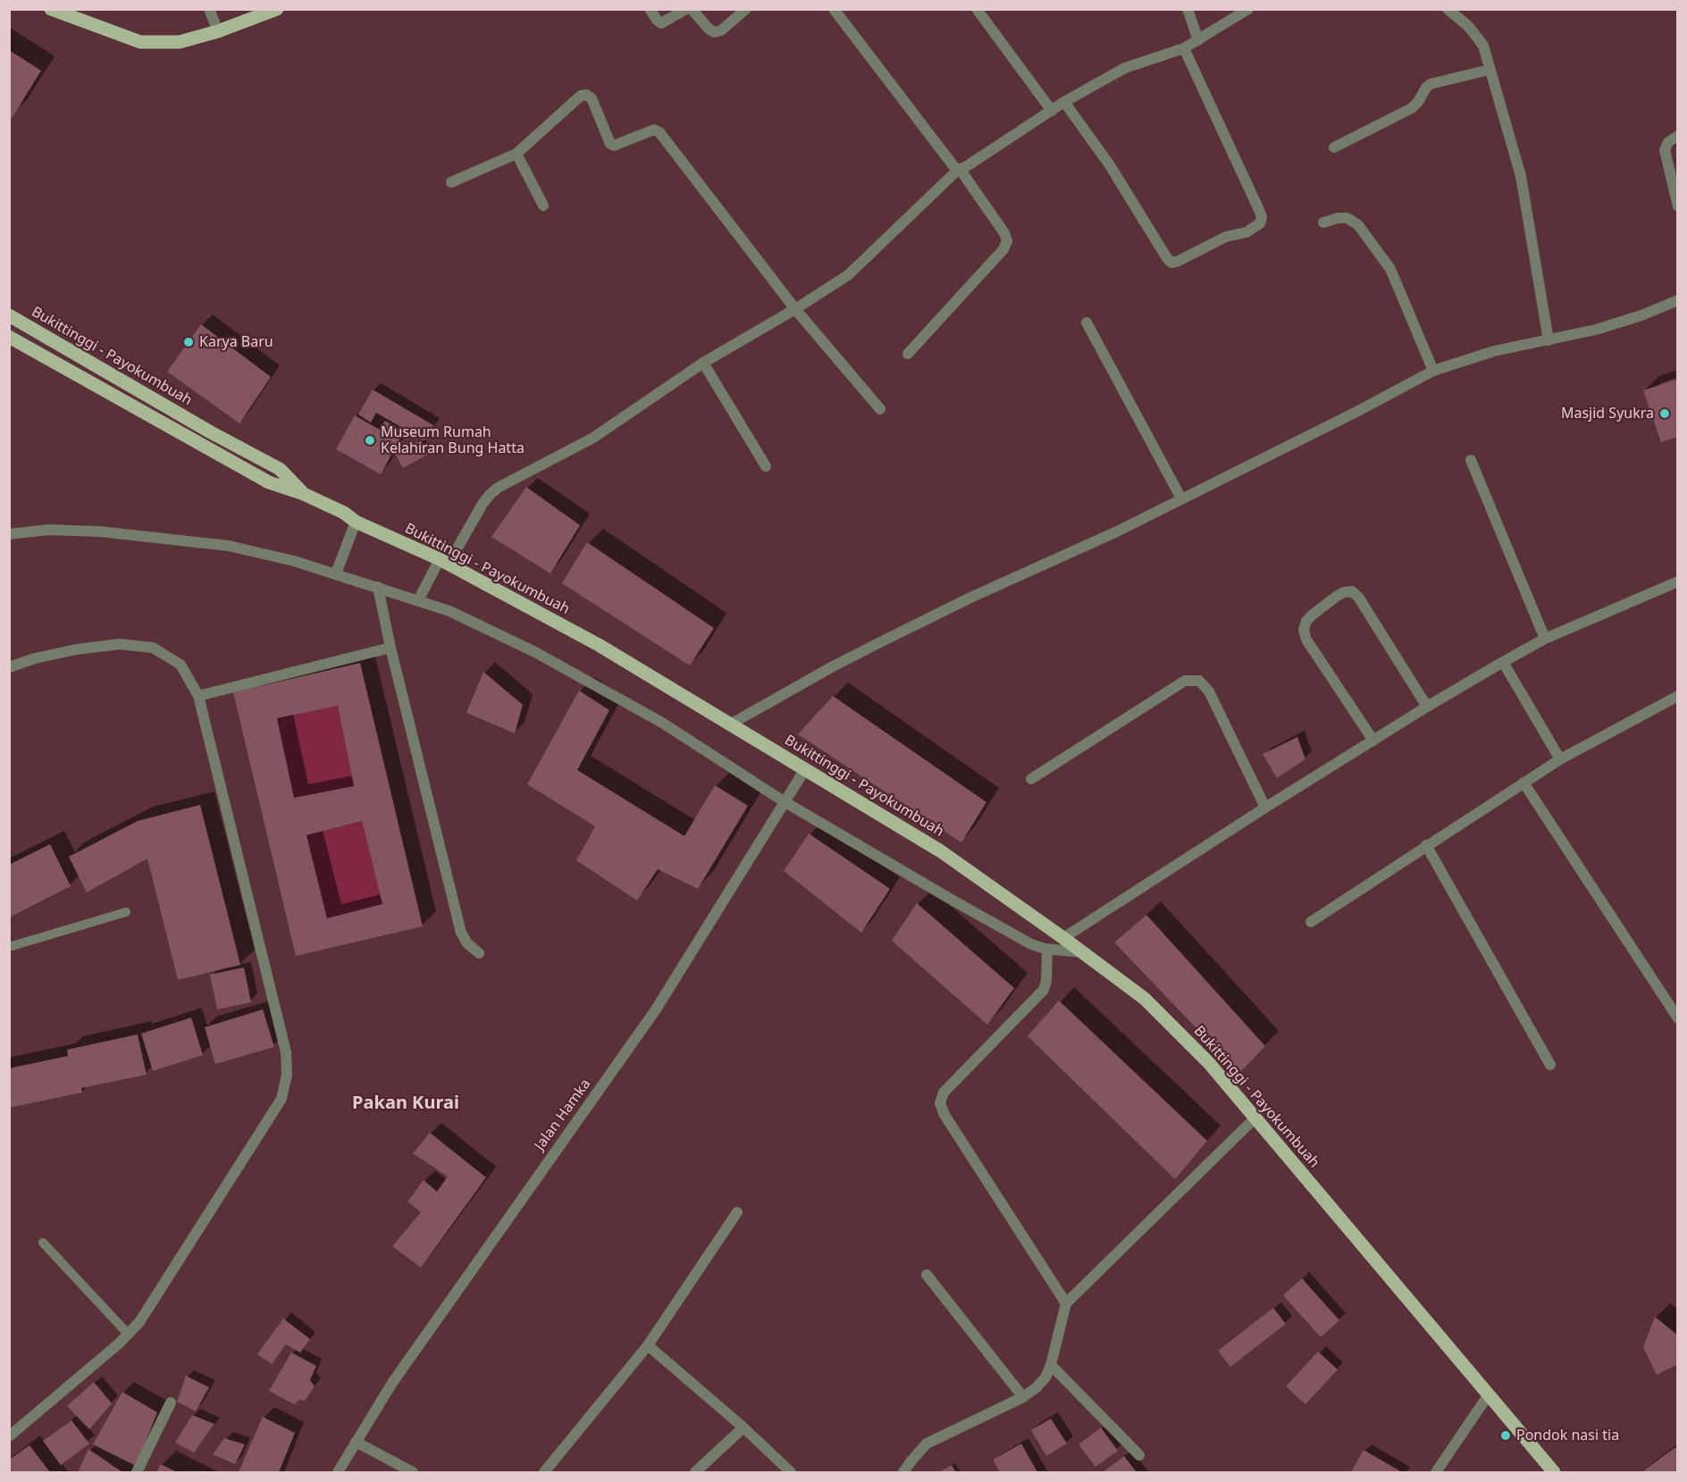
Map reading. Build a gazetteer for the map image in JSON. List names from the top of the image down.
{
  "streets": {
    "main road": ["Bukittinggi - Payokumbuah"],
    "street": ["Jalan Hamka"]
  },
  "crossings": [
    ["Bukittinggi - Payokumbuah", "Jalan Hamka"]
  ],
  "districts": ["Pakan Kurai"],
  "places": [
    "Karya Baru",
    "Masjid Syukra",
    "Museum Rumah Kelahiran Bung Hatta",
    "Pondok nasi tia"
  ]
}
